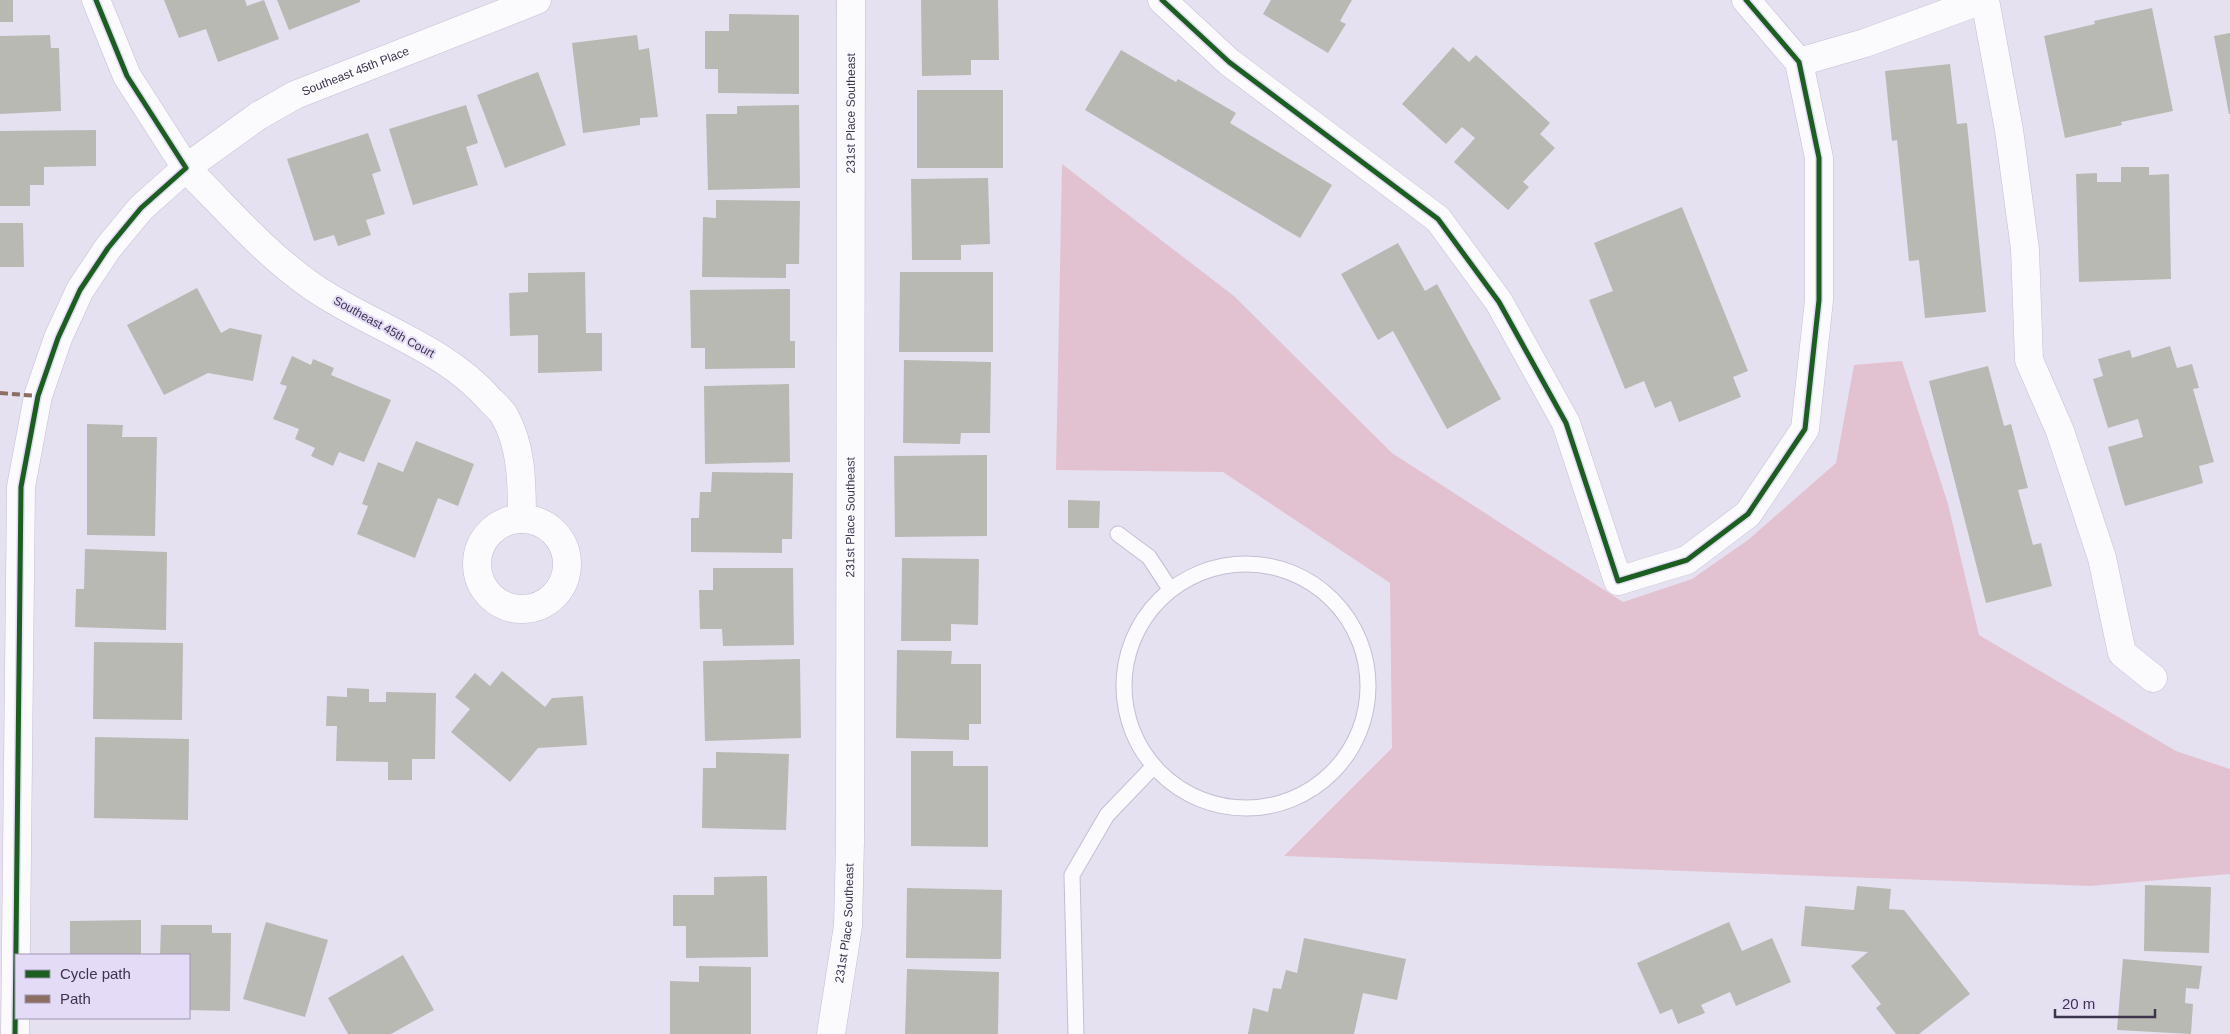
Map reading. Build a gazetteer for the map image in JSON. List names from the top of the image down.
{
  "streets": {
    "street": ["Southeast 45th Place", "231st Place Southeast", "Southeast 45th Court"]
  },
  "crossings": [
    ["Southeast 45th Place", "Southeast 45th Court"]
  ],
  "legend": ["Cycle path", "Path"],
  "scale_bar": "20 m"
}
